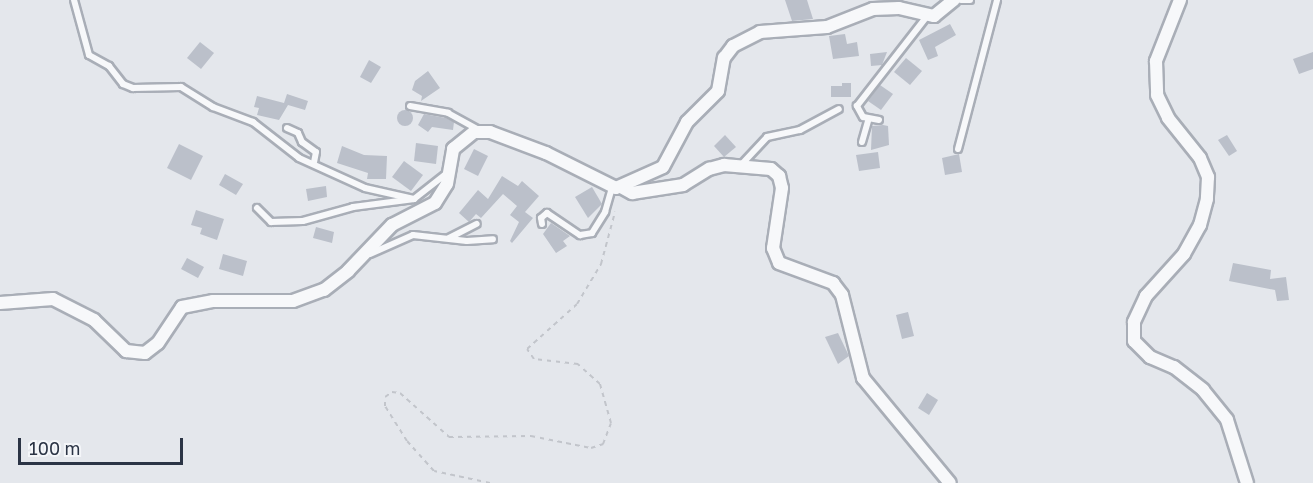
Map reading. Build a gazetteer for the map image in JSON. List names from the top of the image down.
{
  "scale_bar": "100 m"
}
